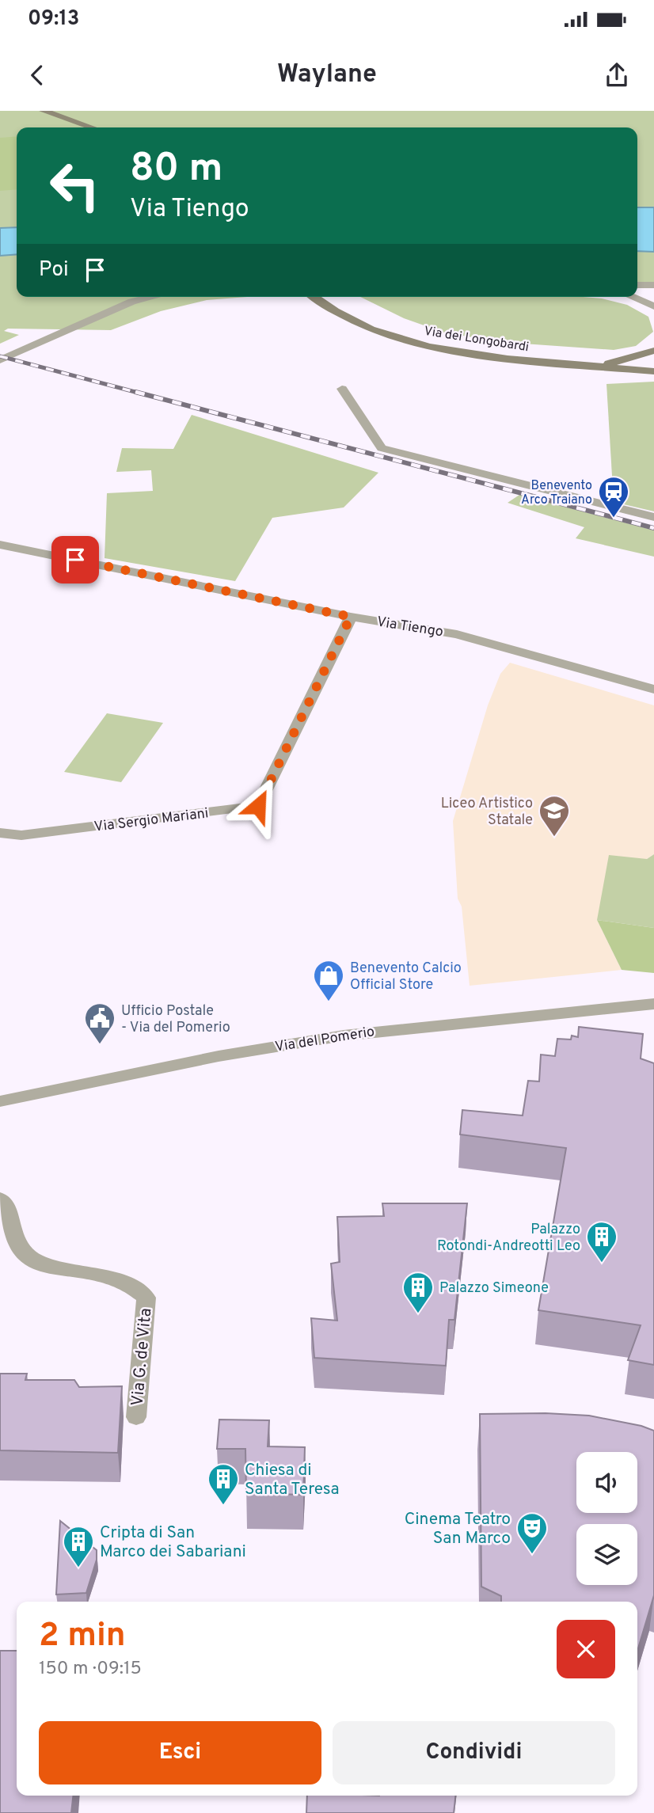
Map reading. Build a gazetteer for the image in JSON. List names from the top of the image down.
{
  "streets": {
    "main road": ["Via dei Longobardi"],
    "street": [
      "Via Tiengo",
      "Via Sergio Mariani",
      "Via del Pomerio",
      "Via G. de Vita"
    ]
  },
  "crossings": [
    ["Via Tiengo", "Via Sergio Mariani"]
  ],
  "places": {
    "station": ["Benevento Arco Traiano"],
    "school or university": ["Liceo Artistico Statale"],
    "shop": ["Benevento Calcio Official Store"],
    "public building": ["Ufficio Postale - Via del Pomerio"],
    "building": [
      "Palazzo Rotondi-Andreotti Leo",
      "Palazzo Simeone",
      "Chiesa di Santa Teresa",
      "Cripta di San Marco dei Sabariani"
    ],
    "theatre": ["Cinema Teatro San Marco"]
  },
  "page": {
    "status": "09:13",
    "header": "Waylane",
    "turn": ["80 m", "Via Tiengo"],
    "then": "Poi",
    "heading": ["2 min", "150 m · 09:15"],
    "buttons": ["Esci", "Condividi"]
  }
}
